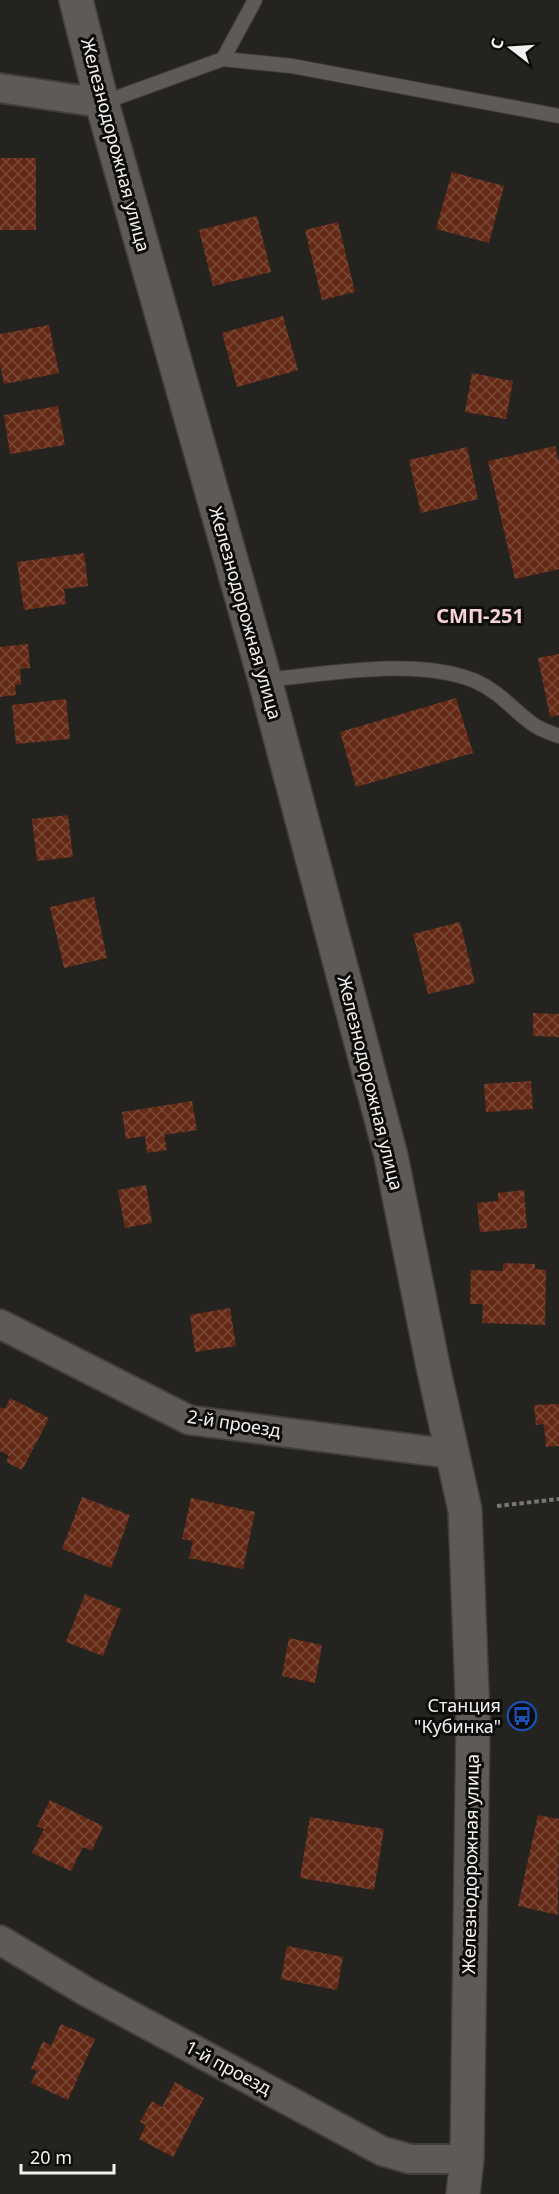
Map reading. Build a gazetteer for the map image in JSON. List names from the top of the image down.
{
  "streets": {
    "street": ["Железнодорожная улица", "2-й проезд", "1-й проезд"]
  },
  "crossings": [
    ["Железнодорожная улица", "2-й проезд"],
    ["Железнодорожная улица", "1-й проезд"]
  ],
  "districts": ["СМП-251"],
  "places": {
    "bus stop": ["Станция \"Кубинка\""]
  },
  "scale_bar": "20 m",
  "north": "left"
}
